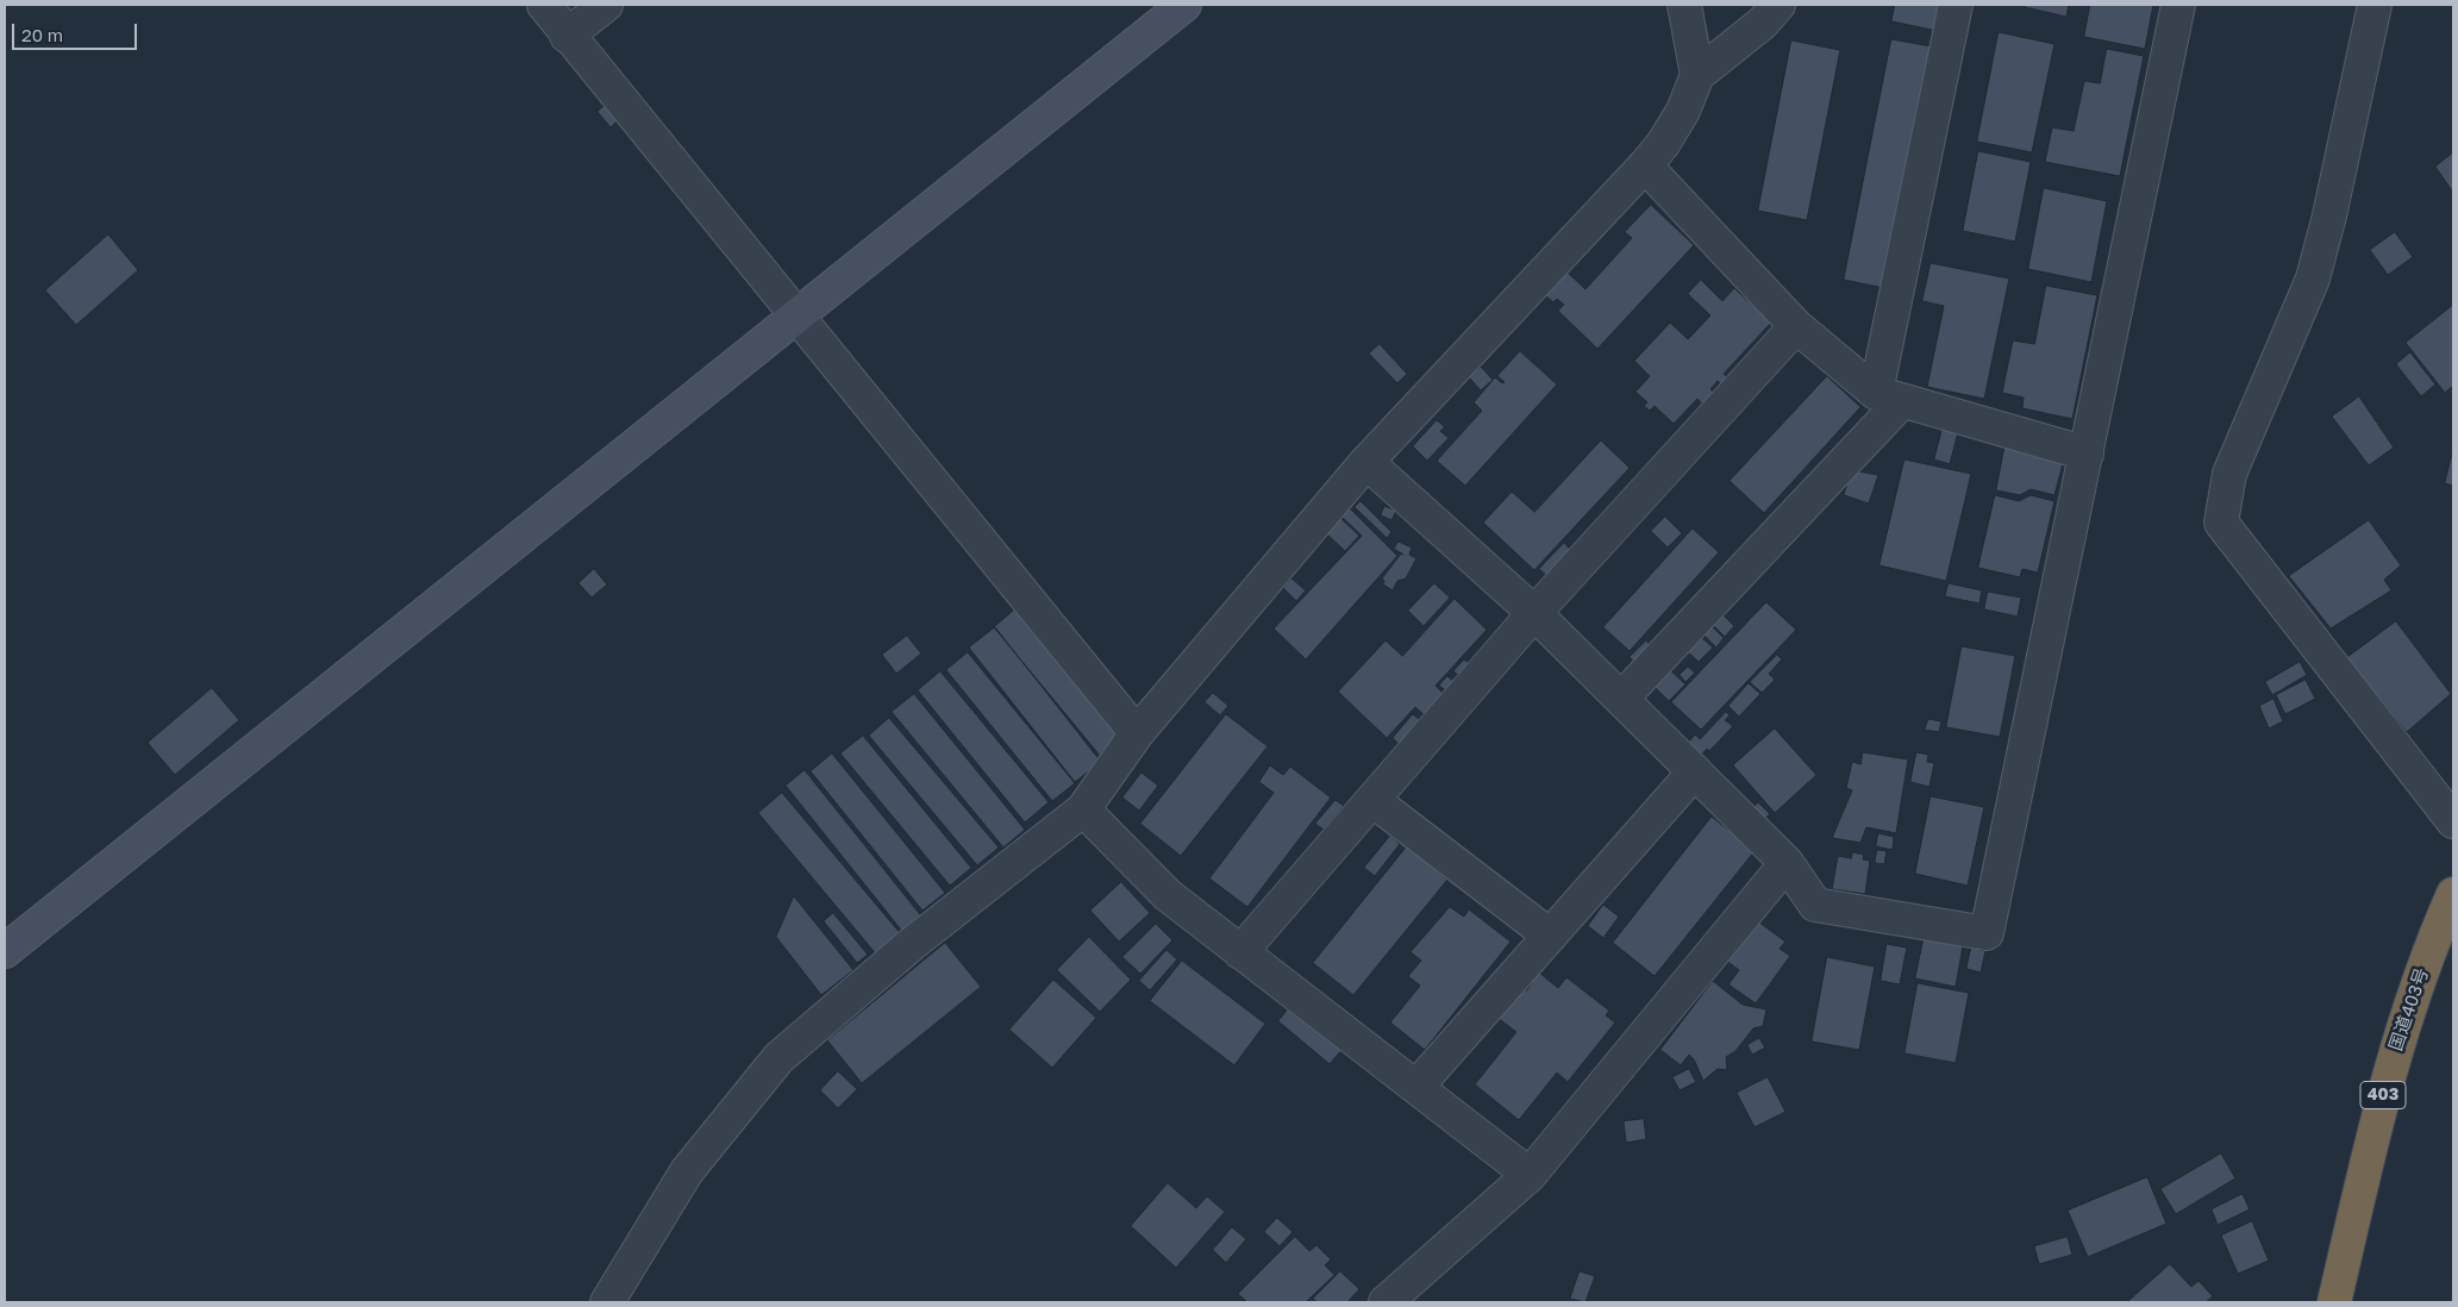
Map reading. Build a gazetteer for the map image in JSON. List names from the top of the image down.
{
  "streets": {
    "highway": ["国道403号", "403"]
  },
  "scale_bar": "20 m"
}
